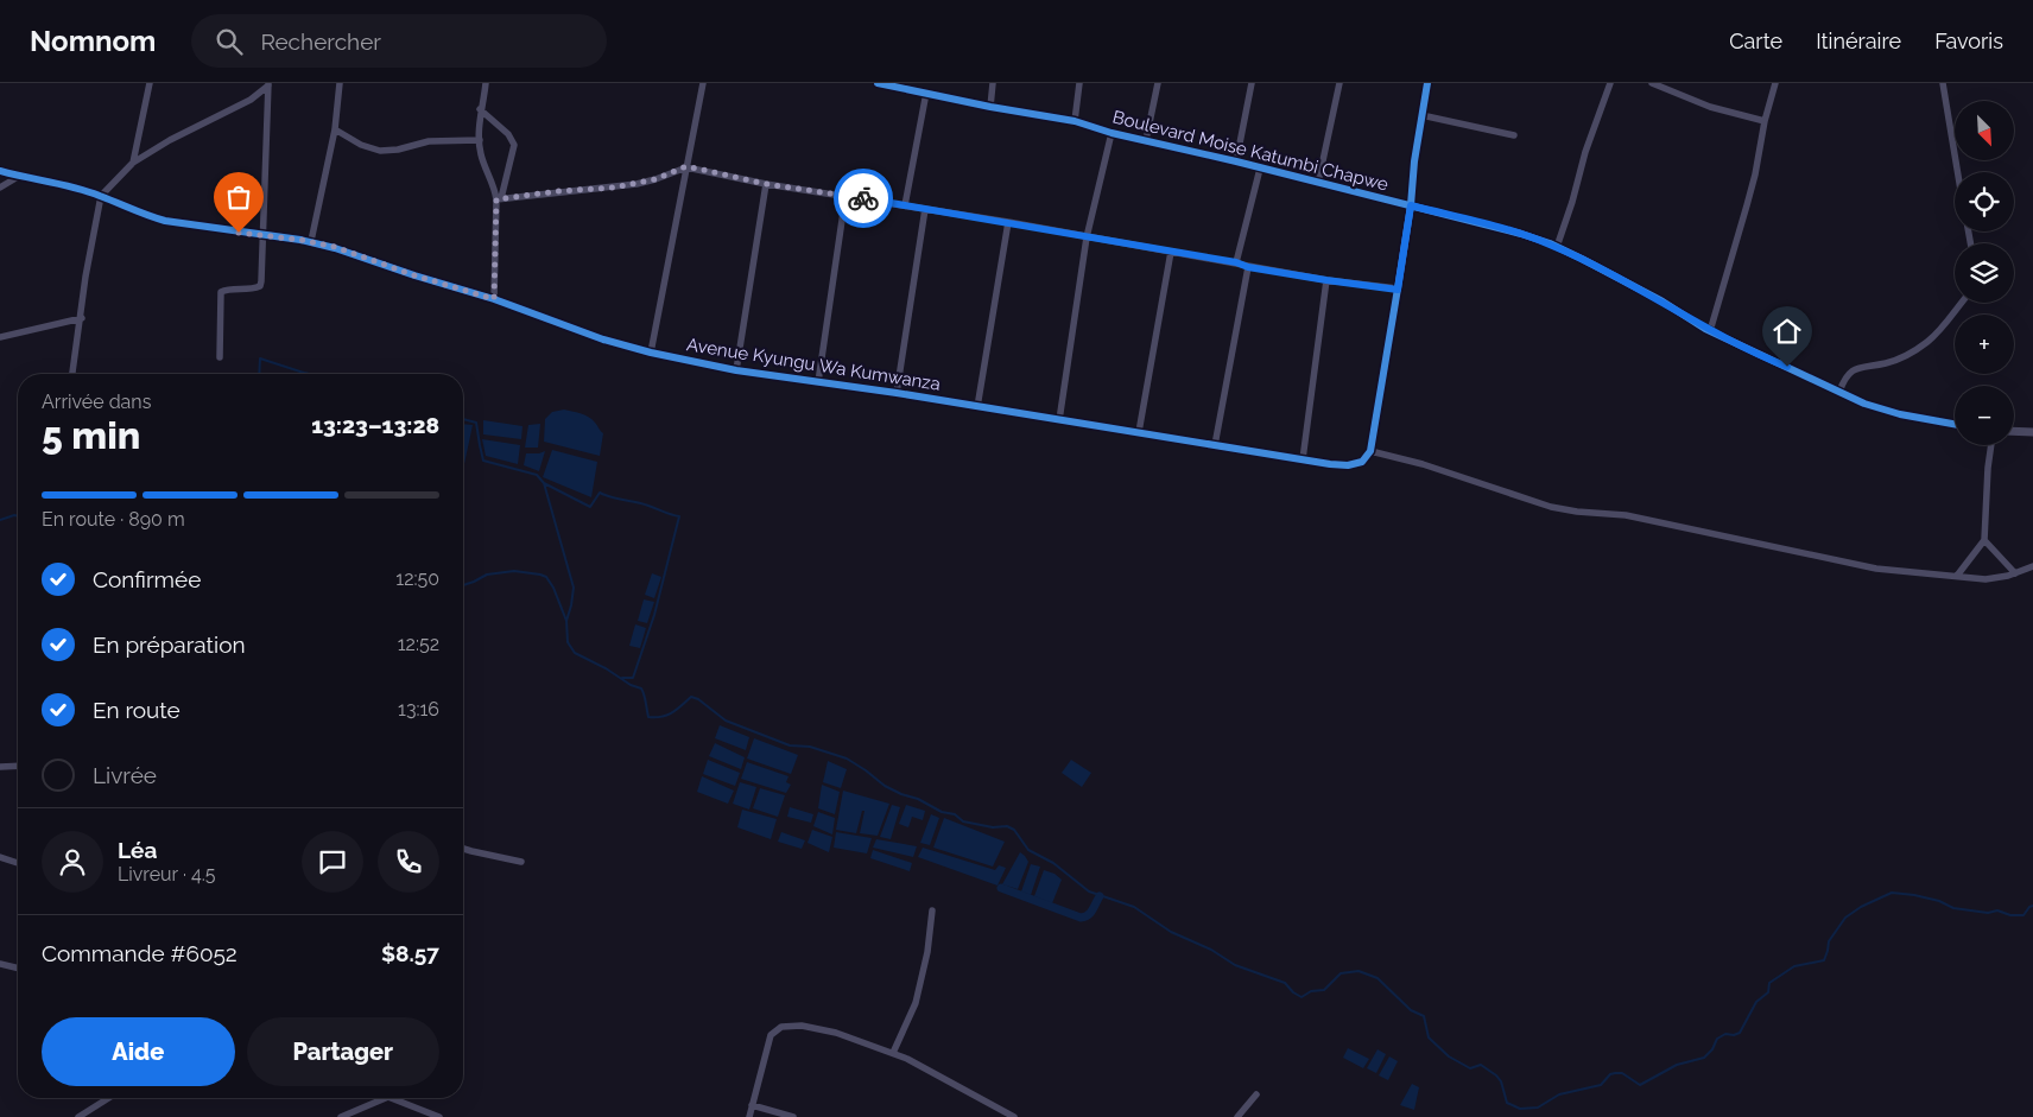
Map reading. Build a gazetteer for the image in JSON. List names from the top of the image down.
{
  "streets": {
    "street": ["Boulevard Moise Katumbi Chapwe", "Avenue Kyungu Wa Kumwanza"]
  },
  "north": "bottom right",
  "page": {
    "header": "Nomnom",
    "search": "Rechercher",
    "nav": ["Carte", "Itinéraire", "Favoris"],
    "map_buttons": ["+", "−"],
    "heading": ["5 min", "Arrivée dans", "13:23–13:28"],
    "panel": [
      "Léa",
      "Livreur · 4.5",
      "Commande #6052",
      "$8.57"
    ],
    "bar": "En route · 890 m",
    "list": [
      ["Confirmée", "12:50"],
      ["En préparation", "12:52"],
      ["En route", "13:16"],
      "Livrée"
    ],
    "buttons": ["Aide", "Partager"]
  }
}
